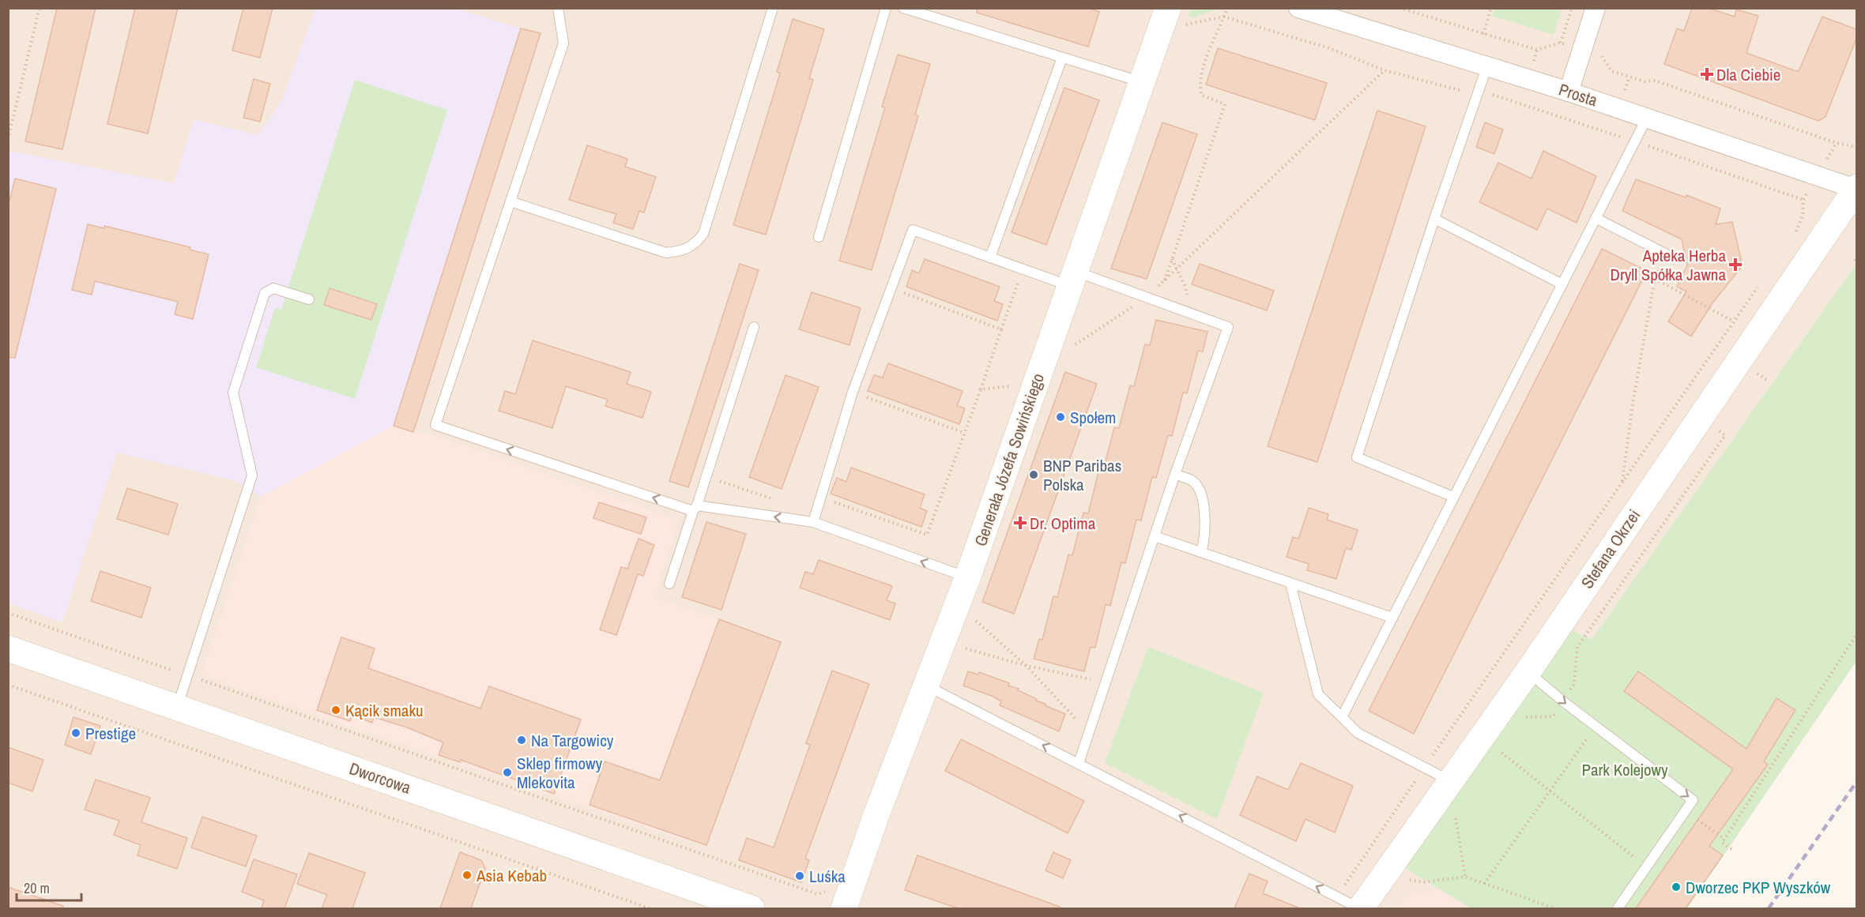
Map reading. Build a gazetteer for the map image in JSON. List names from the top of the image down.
{
  "streets": {
    "street": [
      "Prosta",
      "Generała Józefa Sowińskiego",
      "Stefana Okrzei",
      "Dworcowa"
    ]
  },
  "crossings": [
    ["Prosta", "Stefana Okrzei"]
  ],
  "parks": ["Park Kolejowy"],
  "places": {
    "health": ["Dla Ciebie", "Apteka Herba Dryll Spółka Jawna", "Dr. Optima"],
    "other": [
      "Społem",
      "BNP Paribas Polska",
      "Kącik smaku",
      "Prestige",
      "Na Targowicy",
      "Sklep firmowy Mlekovita",
      "Asia Kebab",
      "Luśka",
      "Dworzec PKP Wyszków"
    ]
  },
  "scale_bar": "20 m"
}
